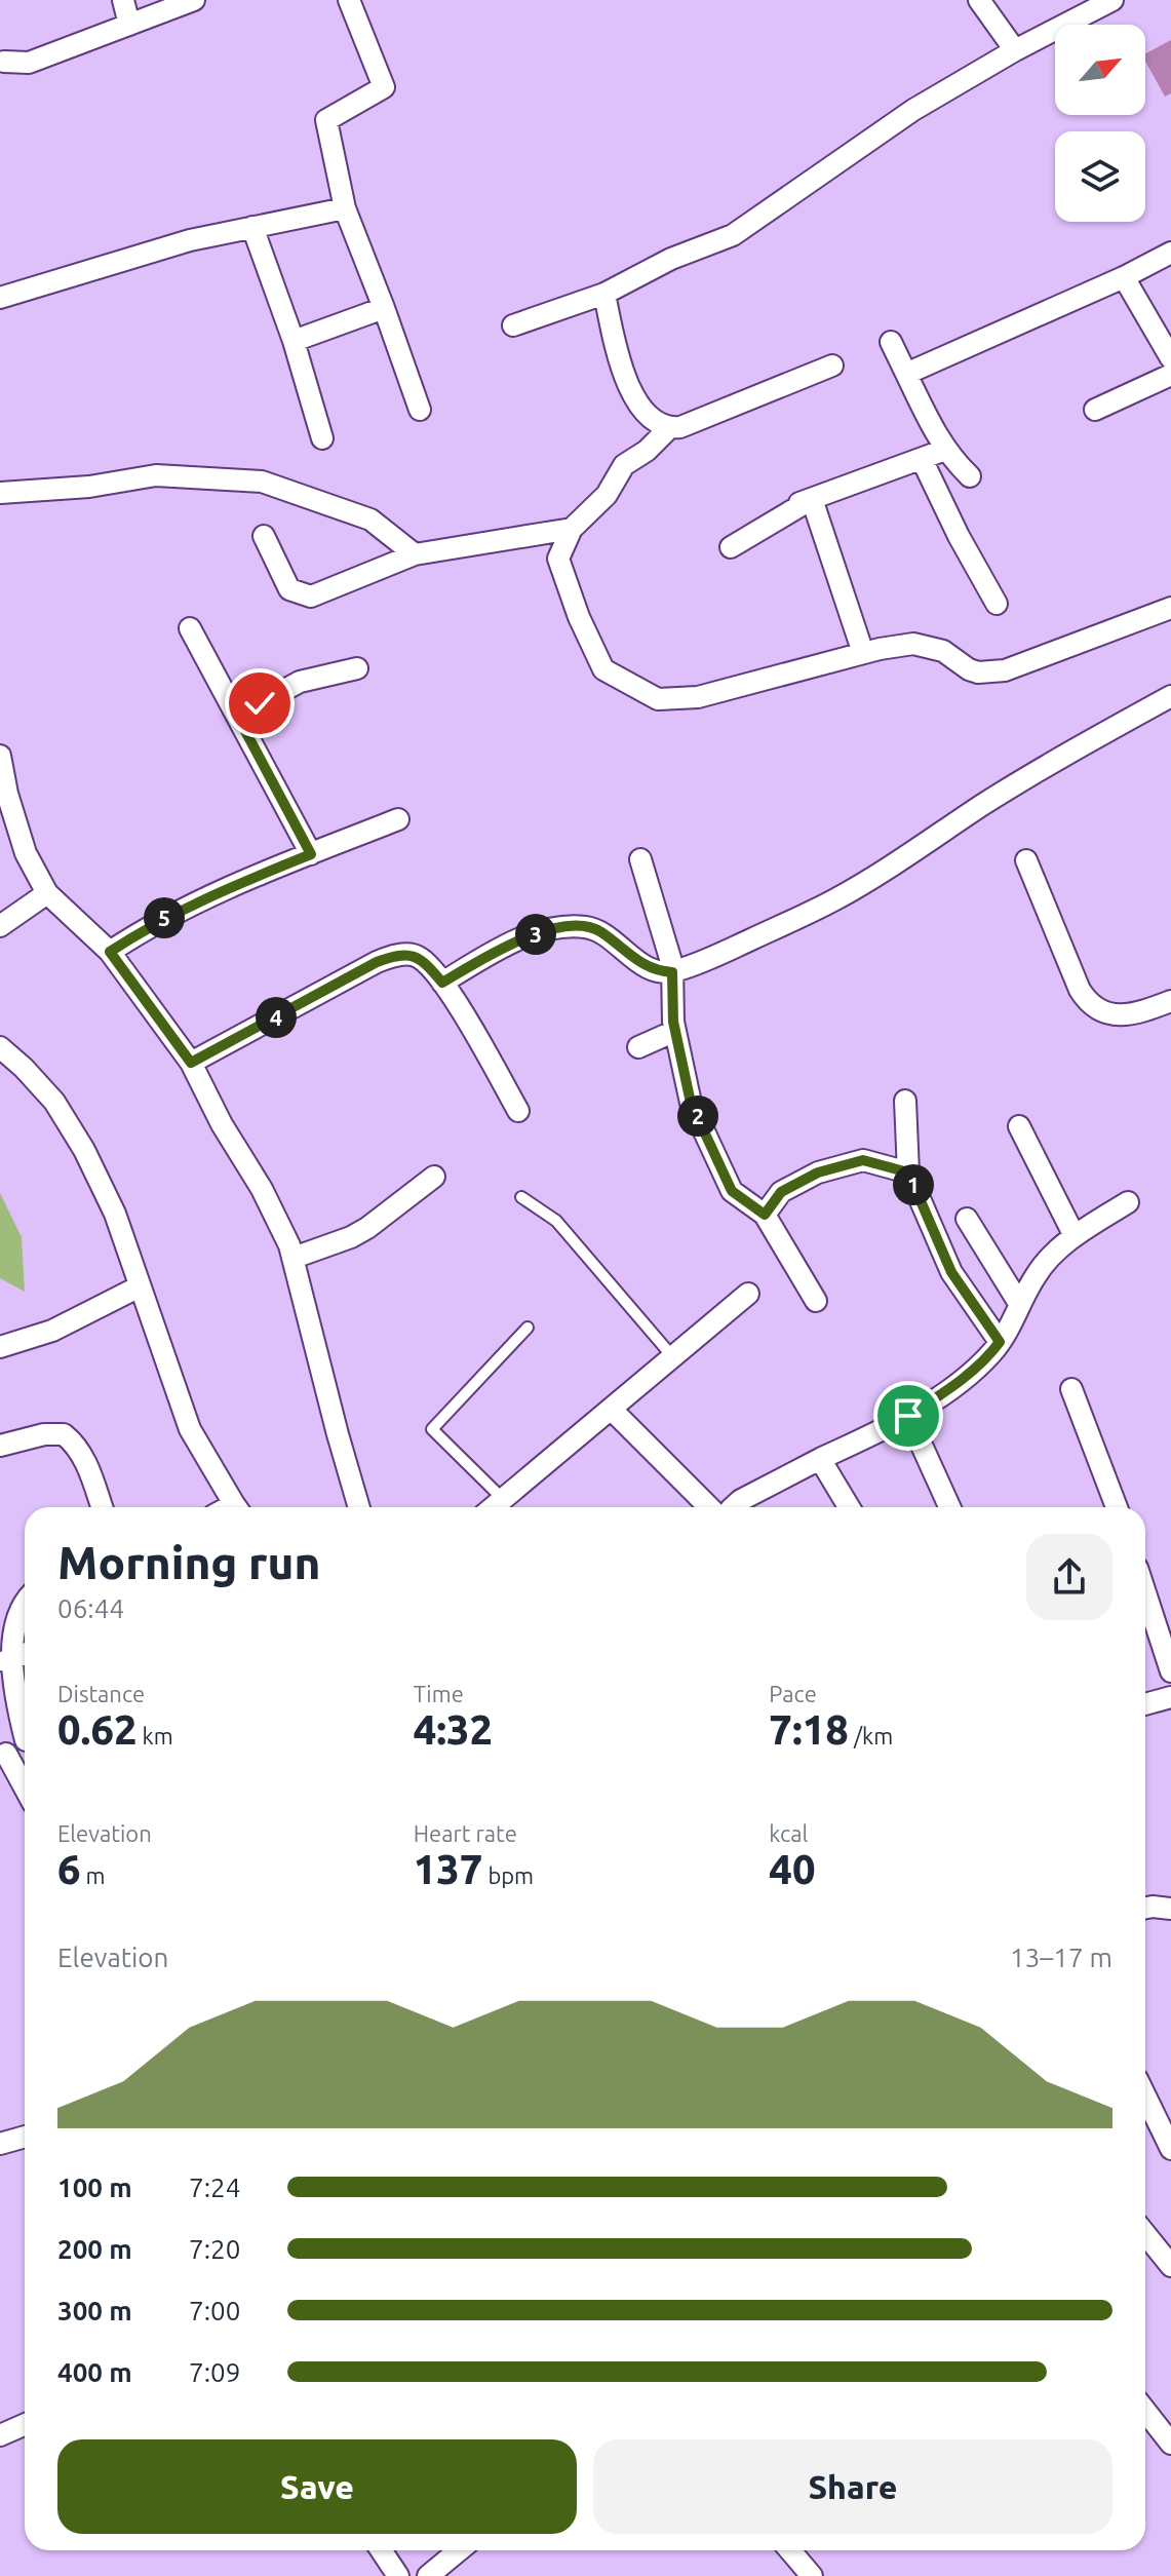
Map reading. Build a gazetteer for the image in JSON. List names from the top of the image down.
{
  "north": "top right",
  "page": {
    "pins": [
      "5",
      "3",
      "4",
      "2",
      "1"
    ],
    "heading": ["Morning run", "06:44"],
    "stats": [
      ["Distance", "0.62 km"],
      ["Time", "4:32"],
      ["Pace", "7:18 /km"],
      ["Elevation", "6 m"],
      ["Heart rate", "137 bpm"],
      ["kcal", "40"]
    ],
    "chart": ["Elevation", "13–17 m"],
    "list": [
      {
        "name": "100 m",
        "note": "7:24"
      },
      {
        "name": "200 m",
        "note": "7:20"
      },
      {
        "name": "300 m",
        "note": "7:00"
      },
      {
        "name": "400 m",
        "note": "7:09"
      }
    ],
    "buttons": ["Save", "Share"]
  }
}
